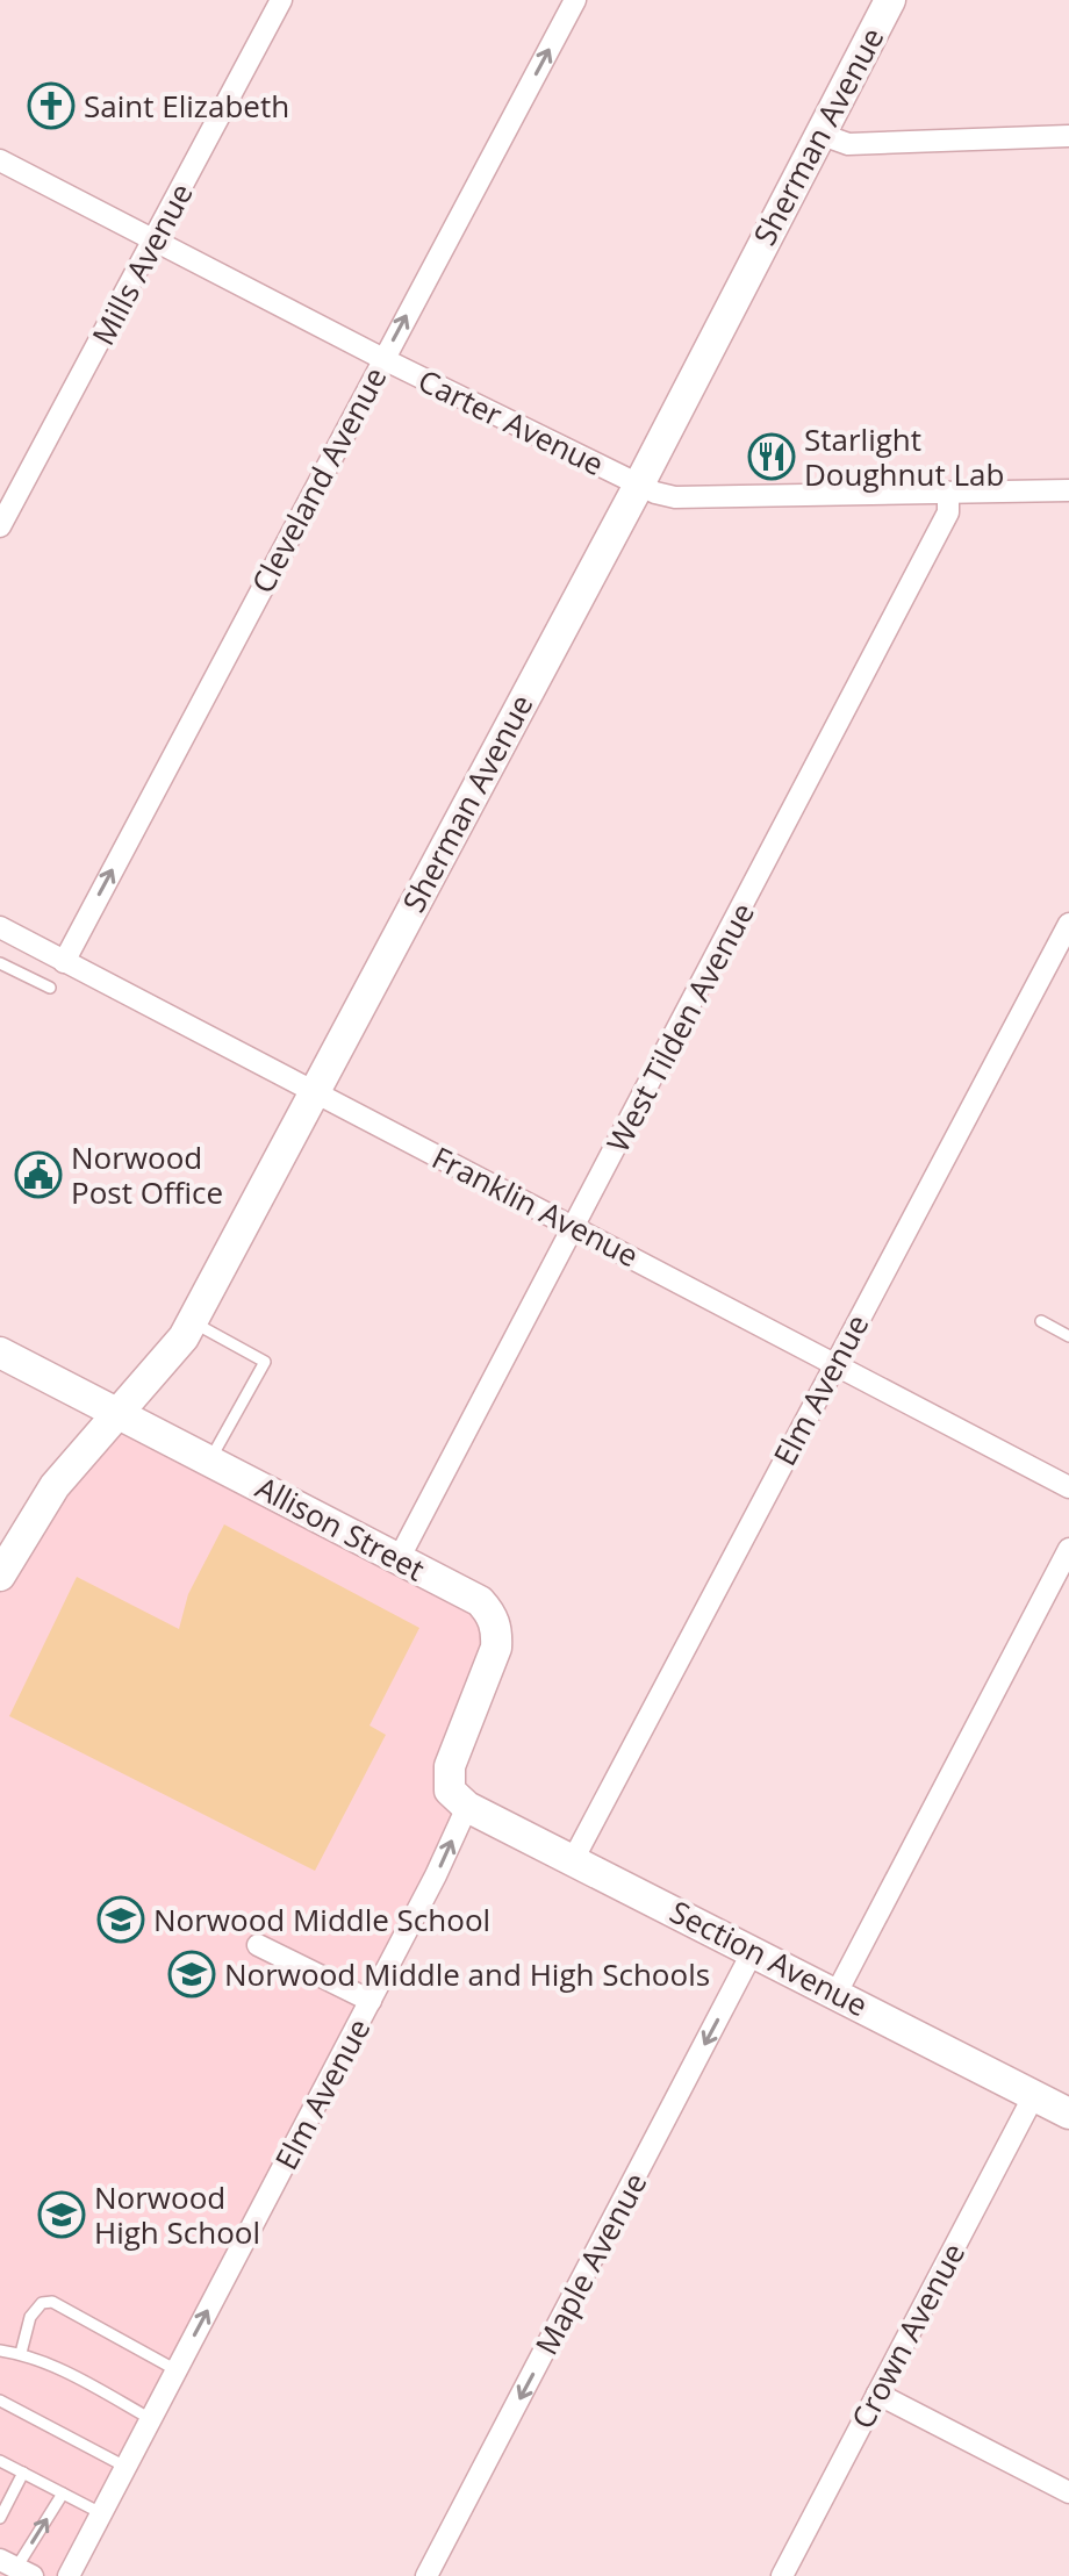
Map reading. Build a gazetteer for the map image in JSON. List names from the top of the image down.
{
  "streets": {
    "street": [
      "Sherman Avenue",
      "Mills Avenue",
      "Carter Avenue",
      "Cleveland Avenue",
      "West Tilden Avenue",
      "Franklin Avenue",
      "Elm Avenue",
      "Allison Street",
      "Section Avenue",
      "Maple Avenue",
      "Crown Avenue"
    ]
  },
  "crossings": [
    ["Sherman Avenue", "Carter Avenue"],
    ["Sherman Avenue", "Franklin Avenue"],
    ["Sherman Avenue", "Allison Street"],
    ["Mills Avenue", "Carter Avenue"],
    ["Carter Avenue", "Cleveland Avenue"],
    ["Carter Avenue", "West Tilden Avenue"],
    ["Cleveland Avenue", "Franklin Avenue"],
    ["West Tilden Avenue", "Franklin Avenue"],
    ["West Tilden Avenue", "Allison Street"],
    ["Franklin Avenue", "Elm Avenue"],
    ["Elm Avenue", "Allison Street"],
    ["Elm Avenue", "Section Avenue"],
    ["Allison Street", "Section Avenue"],
    ["Section Avenue", "Maple Avenue"],
    ["Section Avenue", "Crown Avenue"]
  ],
  "one_way": ["Cleveland Avenue", "Maple Avenue"],
  "places": {
    "church": ["Saint Elizabeth"],
    "restaurant": ["Starlight Doughnut Lab"],
    "public building": ["Norwood Post Office"],
    "school or university": ["Norwood Middle School", "Norwood Middle and High Schools", "Norwood High School"]
  }
}
